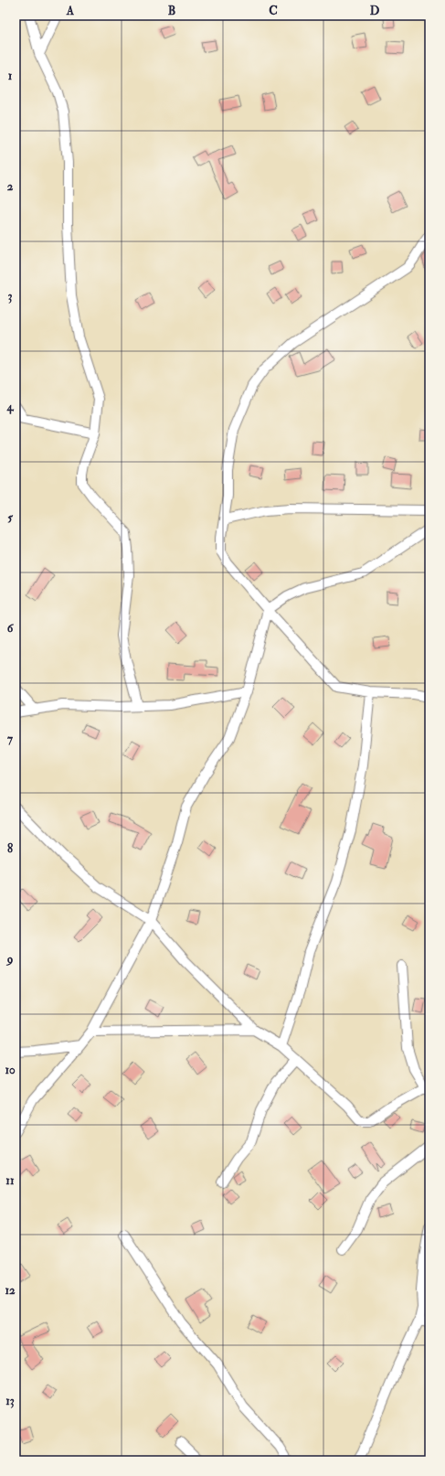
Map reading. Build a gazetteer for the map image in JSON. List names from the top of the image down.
{
  "grid": {
    "columns": [
      "A",
      "B",
      "C",
      "D"
    ],
    "rows": [
      "1",
      "2",
      "3",
      "4",
      "5",
      "6",
      "7",
      "8",
      "9",
      "10",
      "11",
      "12",
      "13"
    ]
  }
}
